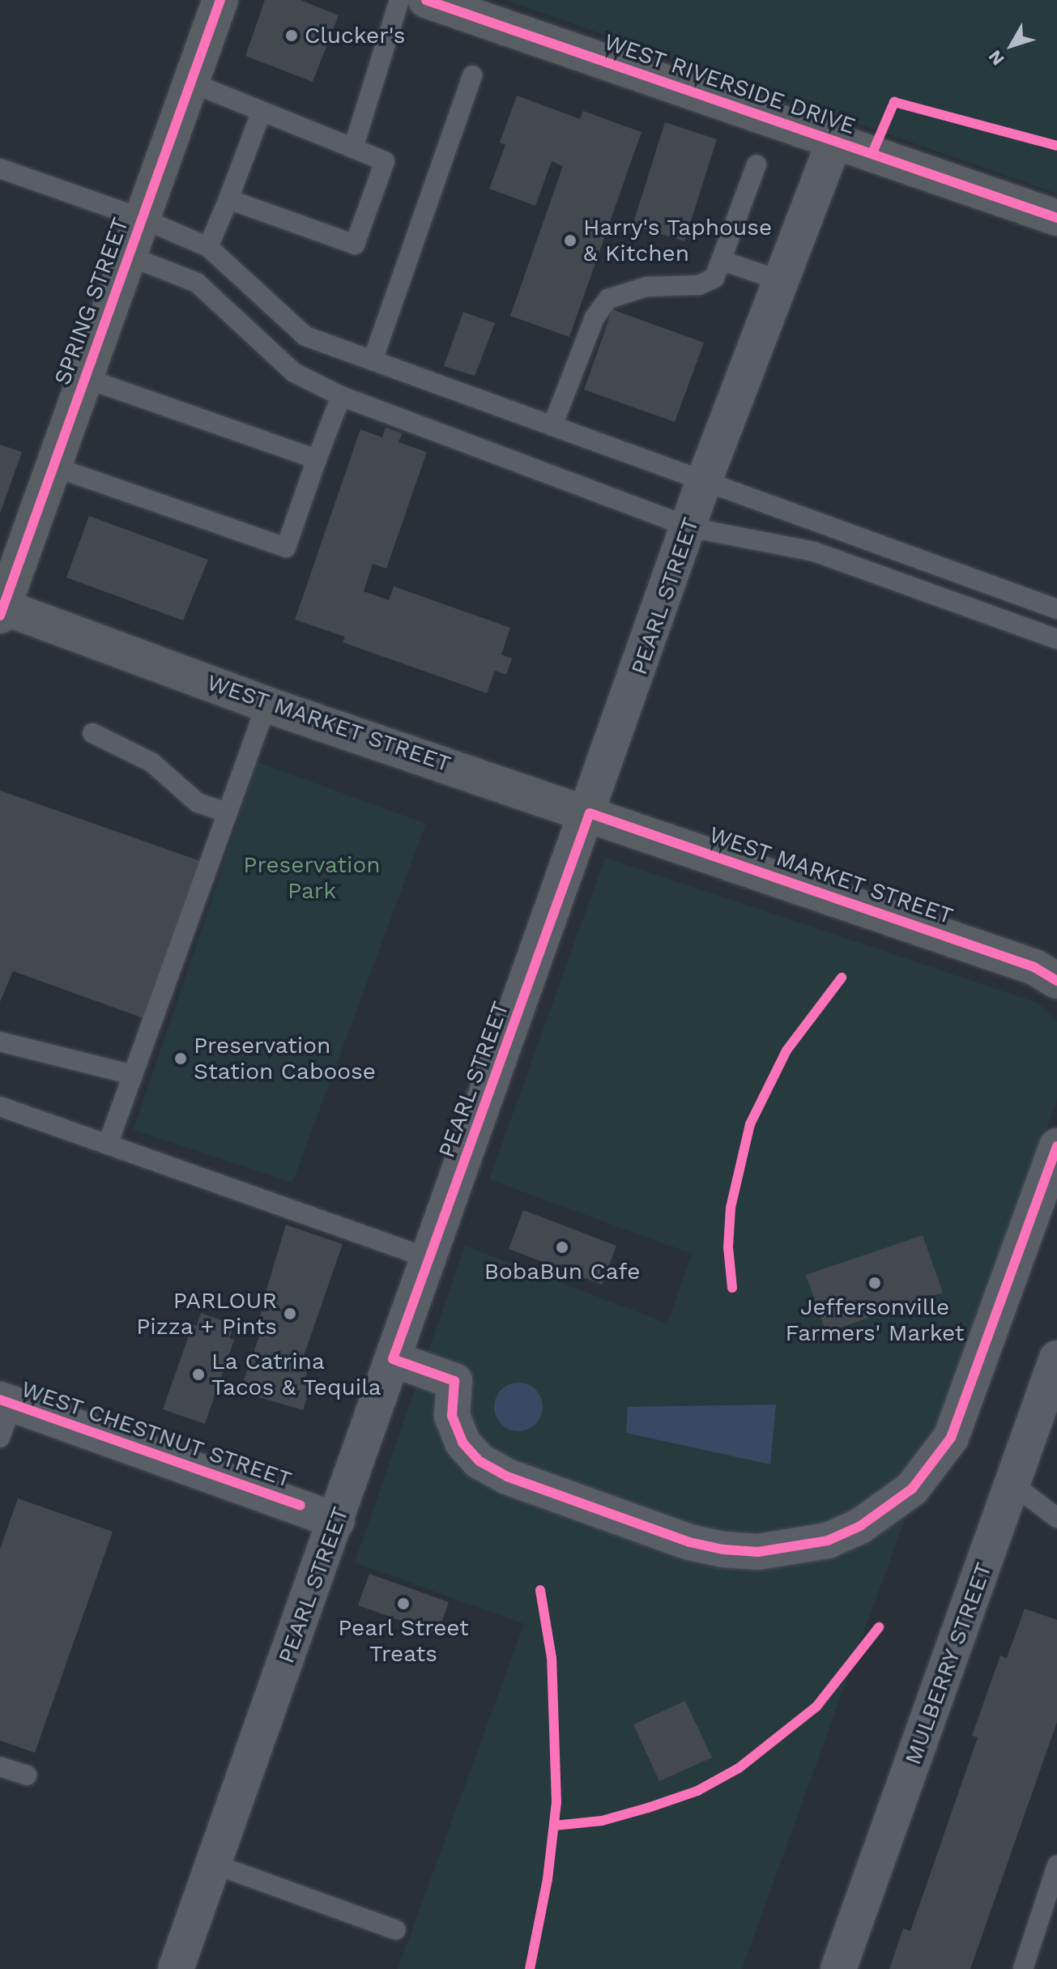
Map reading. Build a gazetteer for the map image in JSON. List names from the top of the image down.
{
  "streets": {
    "street": [
      "WEST RIVERSIDE DRIVE",
      "SPRING STREET",
      "PEARL STREET",
      "WEST MARKET STREET",
      "WEST CHESTNUT STREET",
      "MULBERRY STREET"
    ]
  },
  "crossings": [
    ["WEST RIVERSIDE DRIVE", "PEARL STREET"],
    ["SPRING STREET", "WEST MARKET STREET"],
    ["PEARL STREET", "WEST MARKET STREET"],
    ["PEARL STREET", "WEST CHESTNUT STREET"]
  ],
  "parks": ["Preservation Park"],
  "places": [
    "Clucker's",
    "Harry's Taphouse & Kitchen",
    "Preservation Station Caboose",
    "BobaBun Cafe",
    "Jeffersonville Farmers' Market",
    "PARLOUR Pizza + Pints",
    "La Catrina Tacos & Tequila",
    "Pearl Street Treats"
  ],
  "north": "bottom left"
}
